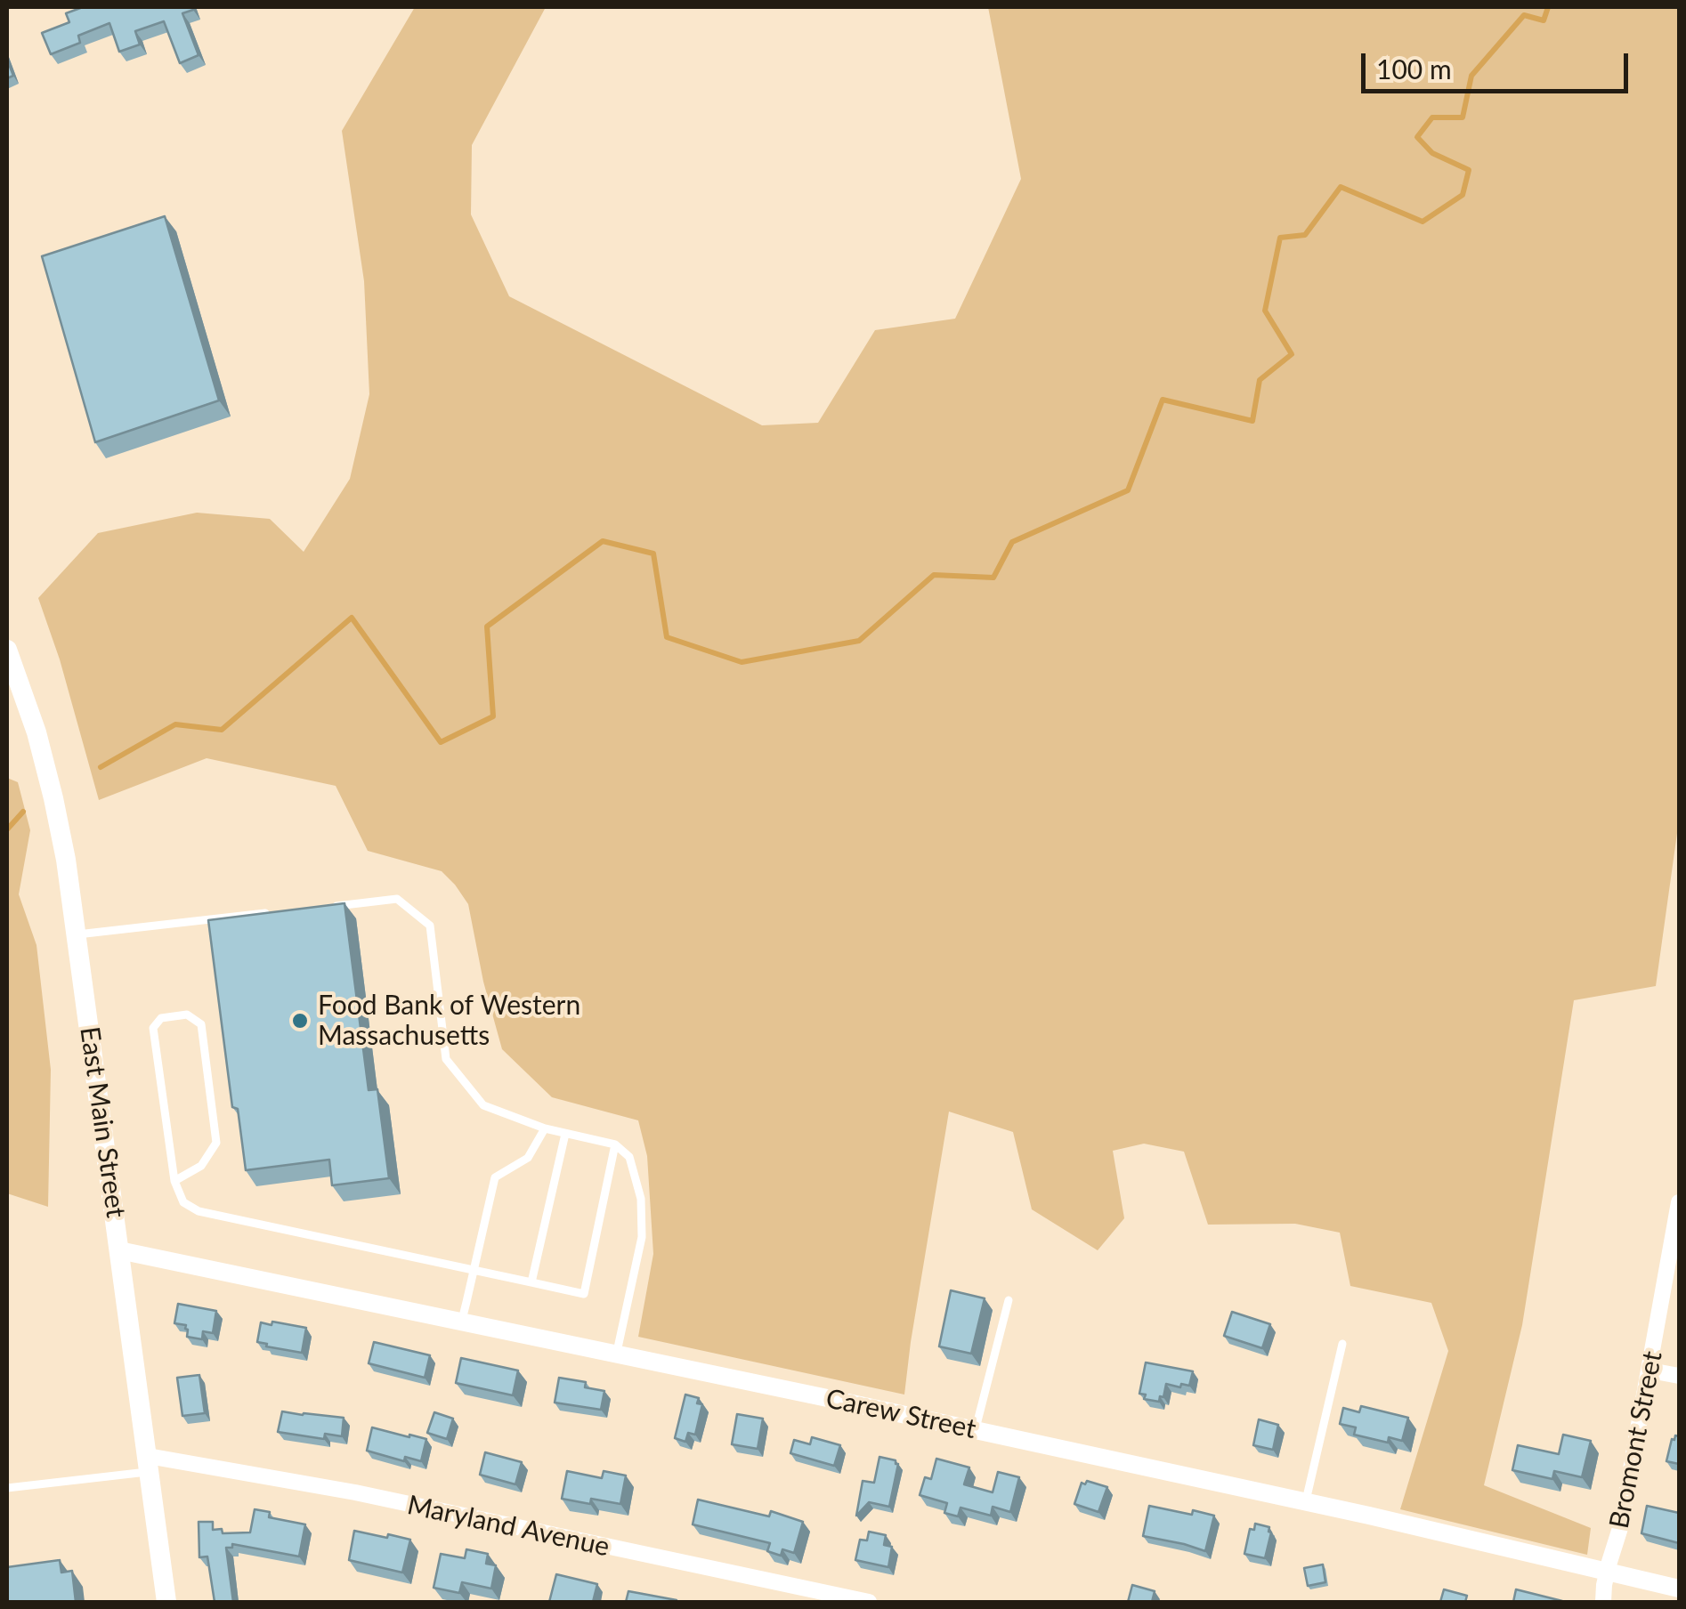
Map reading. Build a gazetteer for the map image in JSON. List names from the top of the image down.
{
  "streets": {
    "main road": ["East Main Street"],
    "street": ["Carew Street", "Bromont Street", "Maryland Avenue"]
  },
  "crossings": [
    ["East Main Street", "Carew Street"],
    ["East Main Street", "Maryland Avenue"],
    ["Carew Street", "Bromont Street"]
  ],
  "places": ["Food Bank of Western Massachusetts"],
  "scale_bar": "100 m"
}
